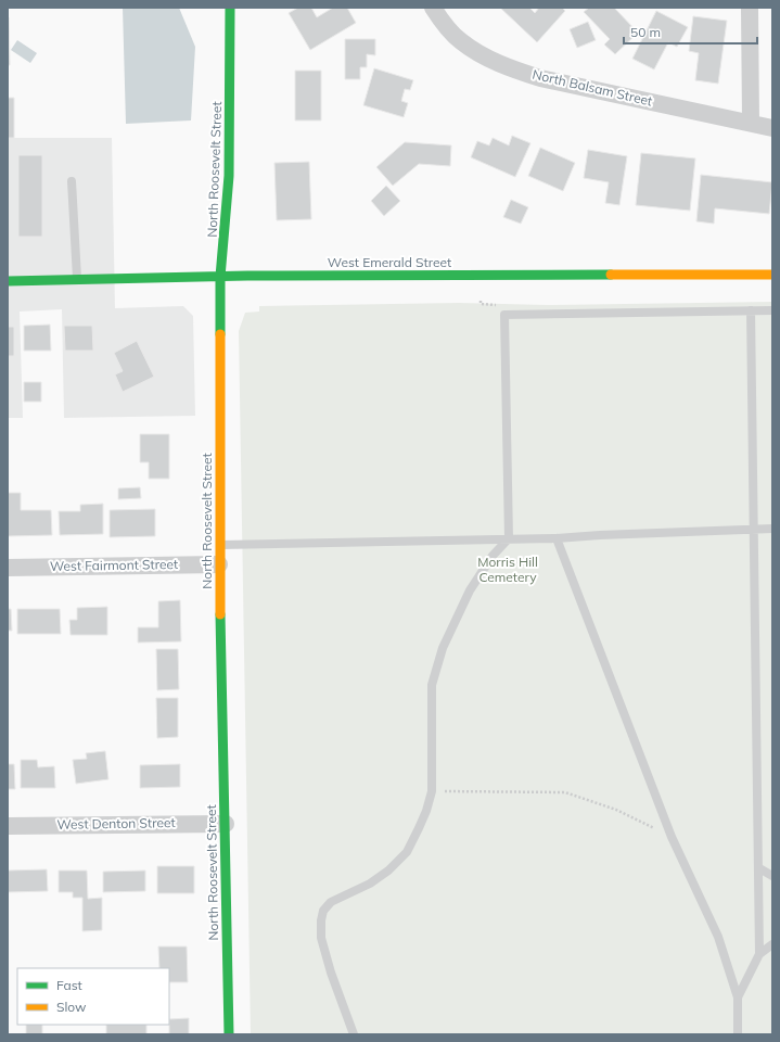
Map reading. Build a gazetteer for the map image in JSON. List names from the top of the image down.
{
  "streets": {
    "street": [
      "North Balsam Street",
      "North Roosevelt Street",
      "West Emerald Street",
      "West Fairmont Street",
      "West Denton Street"
    ]
  },
  "crossings": [
    ["North Roosevelt Street", "West Emerald Street"],
    ["North Roosevelt Street", "West Fairmont Street"],
    ["North Roosevelt Street", "West Denton Street"]
  ],
  "parks": ["Morris Hill Cemetery"],
  "legend": ["Fast", "Slow"],
  "scale_bar": "50 m"
}
